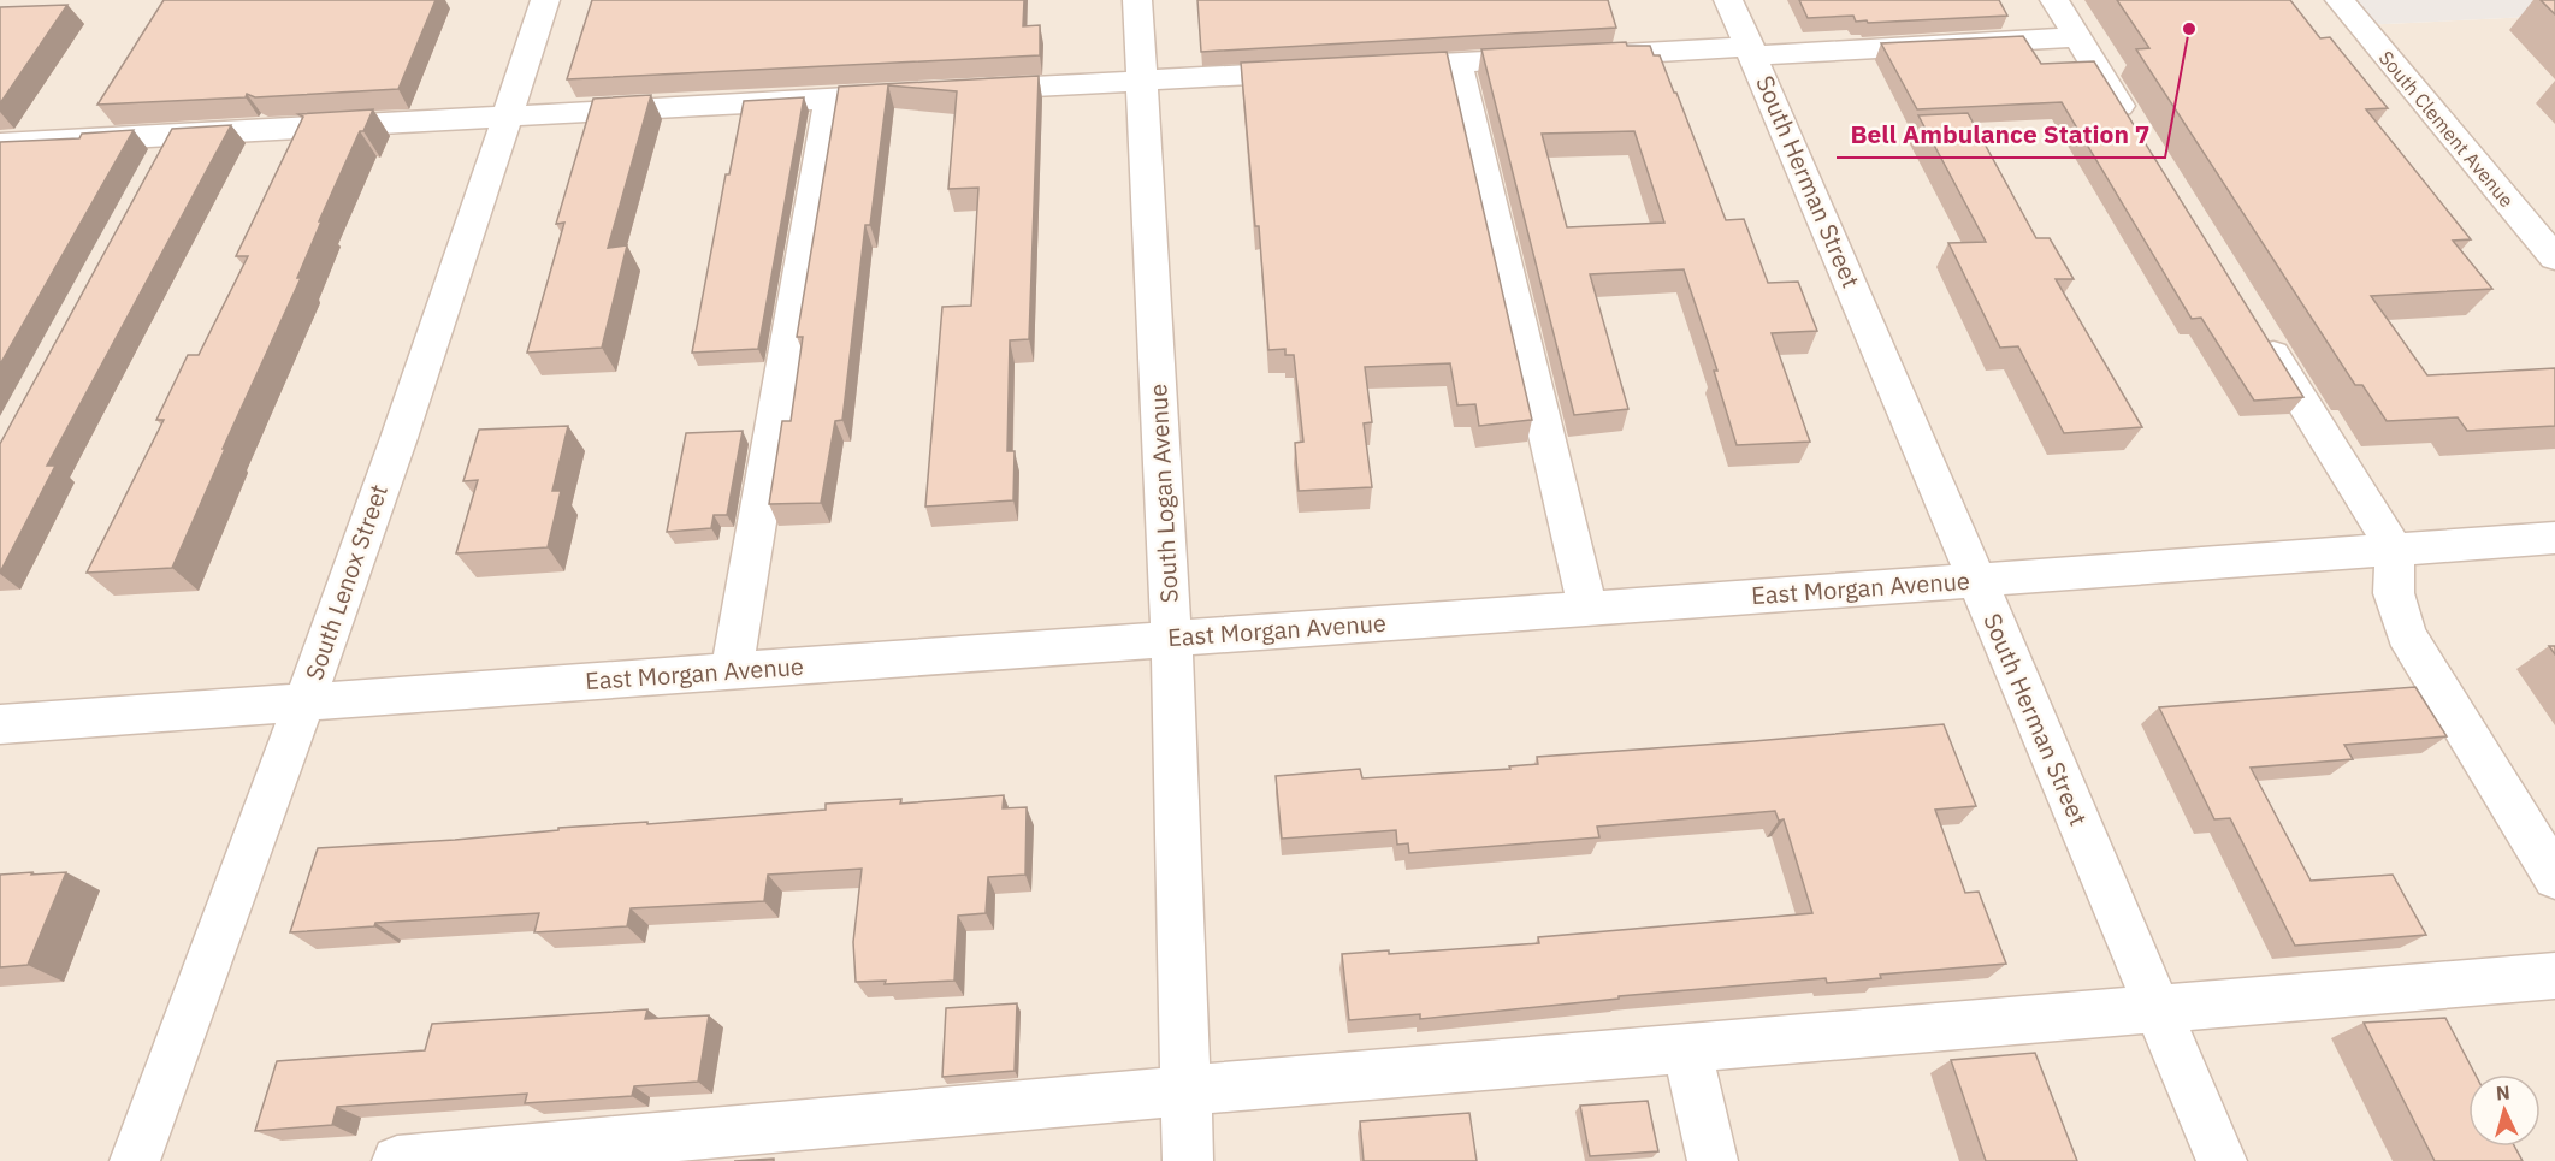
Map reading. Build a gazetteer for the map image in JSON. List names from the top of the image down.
{
  "streets": {
    "street": [
      "South Clement Avenue",
      "South Herman Street",
      "South Logan Avenue",
      "South Lenox Street",
      "East Morgan Avenue"
    ]
  },
  "crossings": [
    ["South Herman Street", "East Morgan Avenue"],
    ["South Logan Avenue", "East Morgan Avenue"],
    ["South Lenox Street", "East Morgan Avenue"]
  ],
  "places": ["Bell Ambulance Station 7"],
  "north": "top"
}
